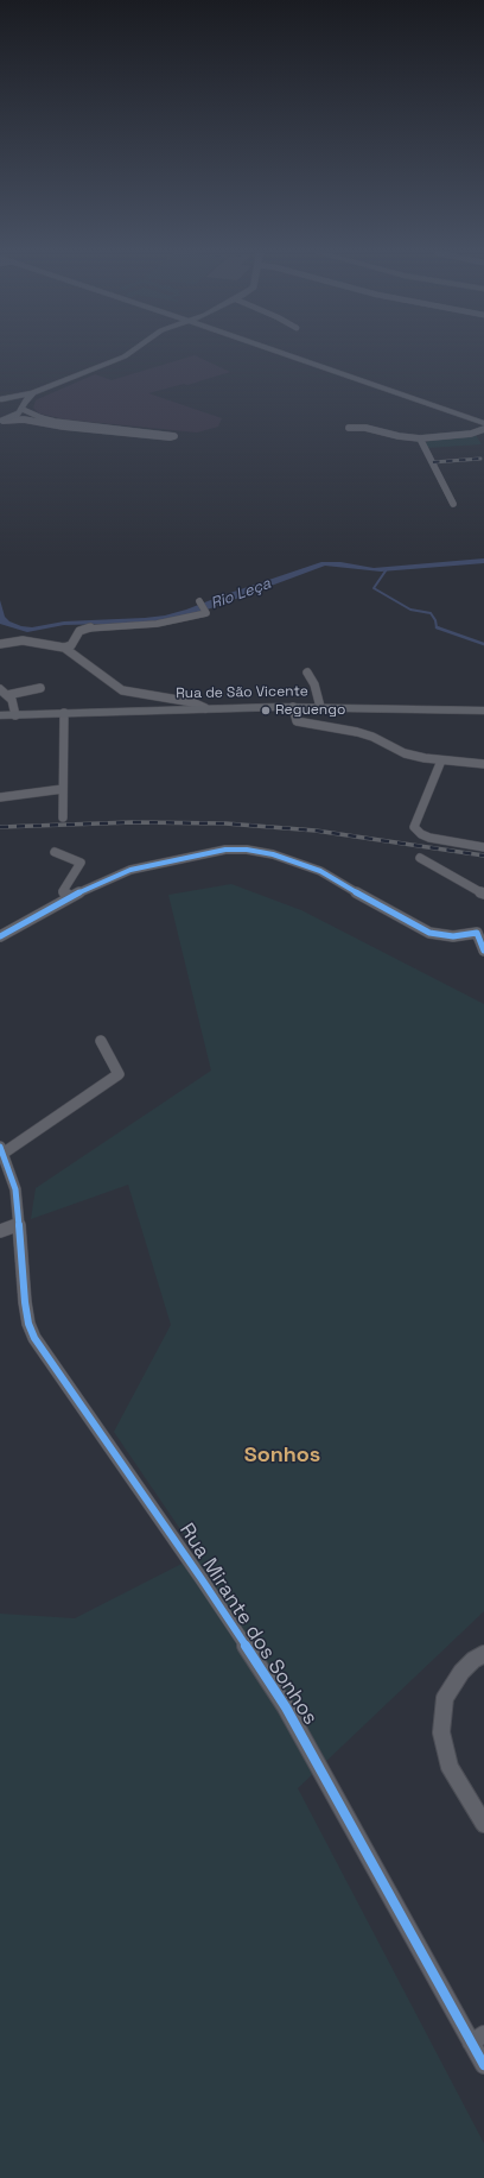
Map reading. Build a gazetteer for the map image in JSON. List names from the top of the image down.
{
  "streets": {
    "street": ["Rua de São Vicente", "Rua Mirante dos Sonhos"]
  },
  "districts": ["Sonhos"],
  "water": ["Rio Leça"],
  "places": ["Reguengo"]
}
